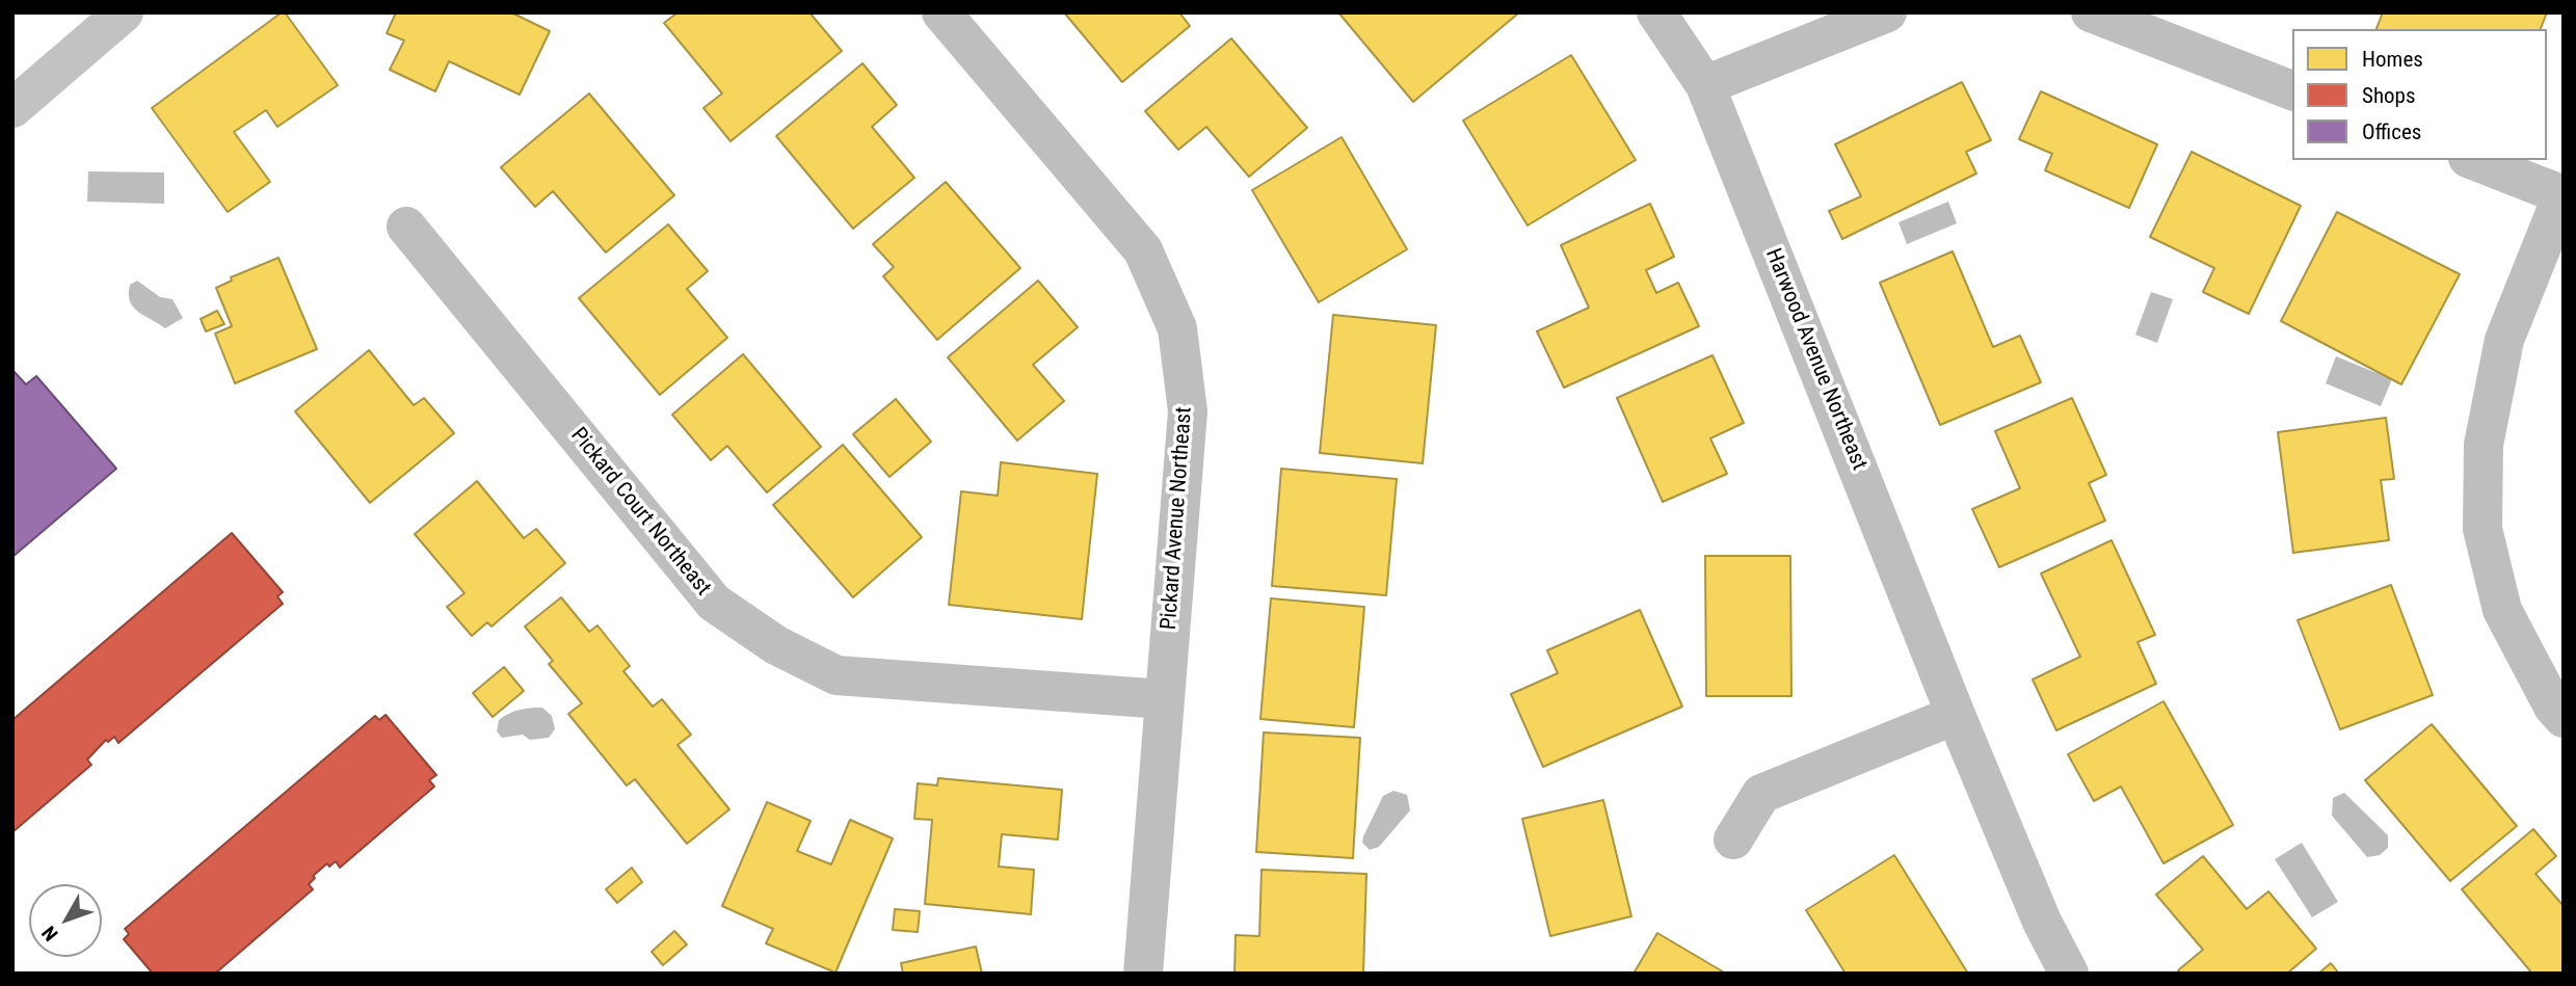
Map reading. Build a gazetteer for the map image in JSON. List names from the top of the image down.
{
  "streets": {
    "street": ["Harwood Avenue Northeast", "Pickard Court Northeast", "Pickard Avenue Northeast"]
  },
  "crossings": [
    ["Pickard Court Northeast", "Pickard Avenue Northeast"]
  ],
  "legend": ["Homes", "Shops", "Offices"],
  "north": "bottom left"
}
